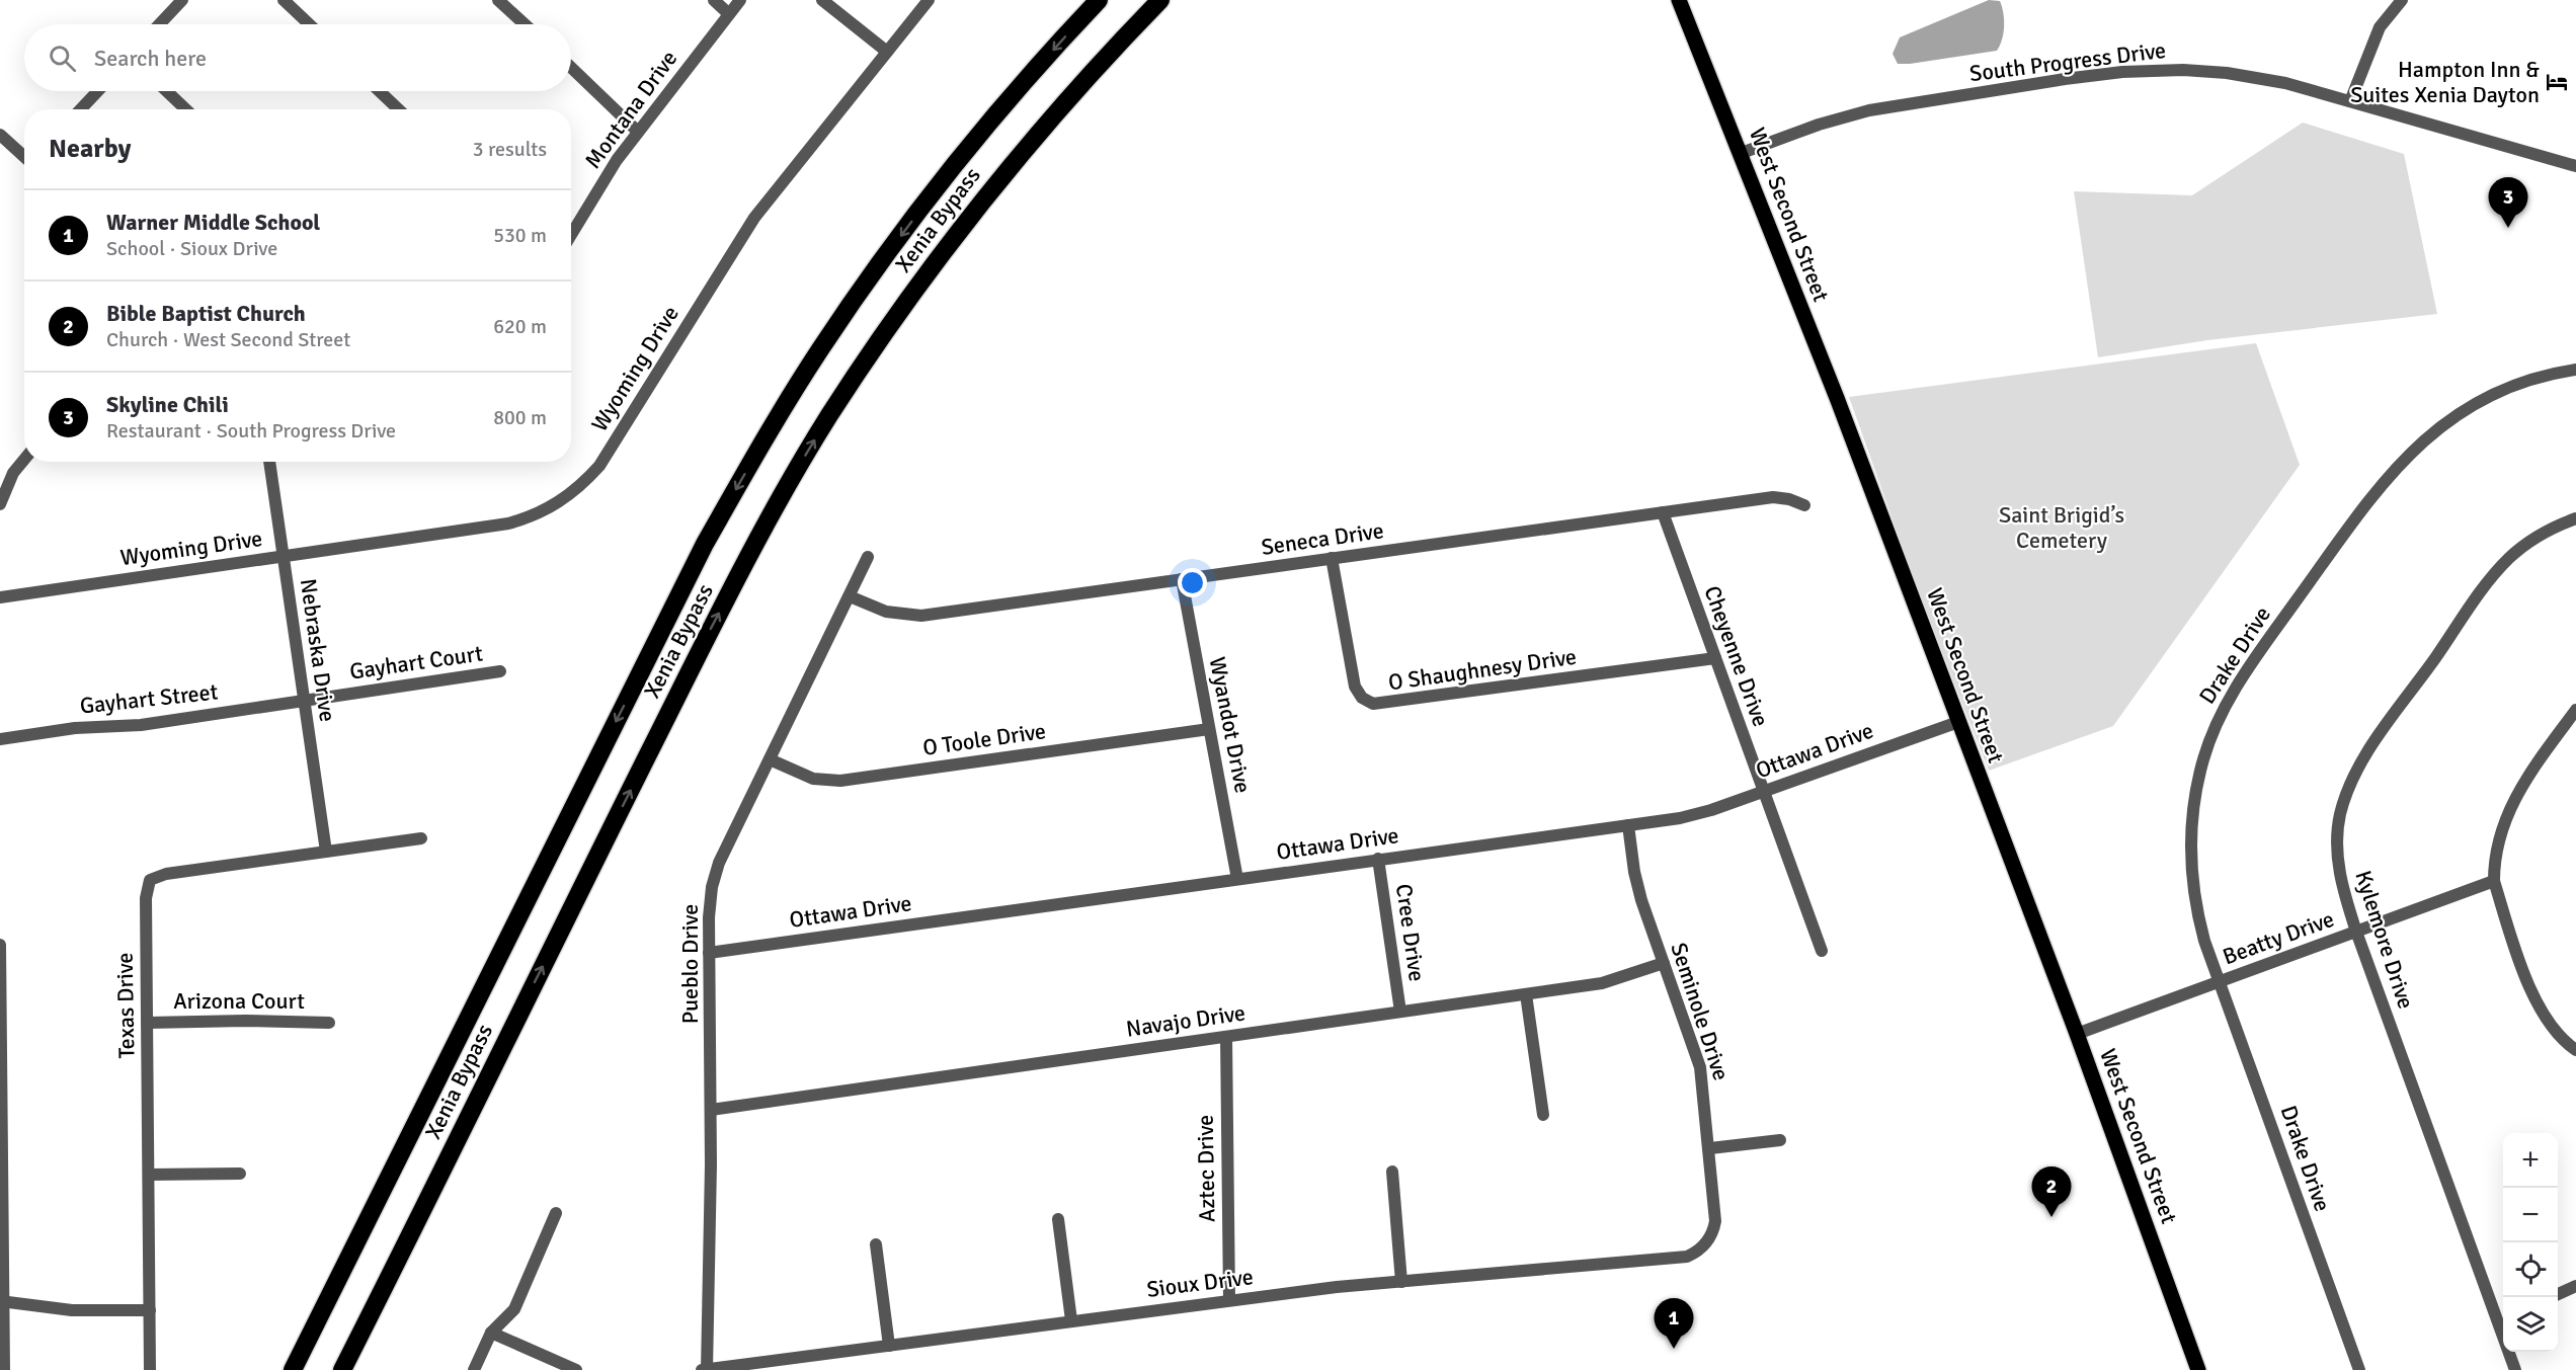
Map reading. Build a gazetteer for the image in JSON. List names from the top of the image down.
{
  "streets": {
    "highway": ["Xenia Bypass"],
    "main road": ["West Second Street"],
    "street": [
      "South Progress Drive",
      "Montana Drive",
      "Wyoming Drive",
      "Seneca Drive",
      "Nebraska Drive",
      "Drake Drive",
      "Cheyenne Drive",
      "Gayhart Court",
      "O Shaughnesy Drive",
      "Gayhart Street",
      "Wyandot Drive",
      "O Toole Drive",
      "Ottawa Drive",
      "Cree Drive",
      "Beatty Drive",
      "Kylemore Drive",
      "Pueblo Drive",
      "Arizona Court",
      "Texas Drive",
      "Seminole Drive",
      "Navajo Drive",
      "Aztec Drive",
      "Sioux Drive"
    ]
  },
  "crossings": [
    ["South Progress Drive", "West Second Street"],
    ["West Second Street", "Ottawa Drive"],
    ["West Second Street", "Beatty Drive"],
    ["Wyoming Drive", "Nebraska Drive"],
    ["Seneca Drive", "Cheyenne Drive"],
    ["Seneca Drive", "O Shaughnesy Drive"],
    ["Seneca Drive", "Wyandot Drive"],
    ["Seneca Drive", "Pueblo Drive"],
    ["Nebraska Drive", "Gayhart Court"],
    ["Nebraska Drive", "Gayhart Street"],
    ["Nebraska Drive", "Texas Drive"],
    ["Drake Drive", "Beatty Drive"],
    ["Cheyenne Drive", "O Shaughnesy Drive"],
    ["Cheyenne Drive", "Ottawa Drive"],
    ["Gayhart Court", "Gayhart Street"],
    ["Wyandot Drive", "O Toole Drive"],
    ["Wyandot Drive", "Ottawa Drive"],
    ["O Toole Drive", "Pueblo Drive"],
    ["Ottawa Drive", "Cree Drive"],
    ["Ottawa Drive", "Pueblo Drive"],
    ["Ottawa Drive", "Seminole Drive"],
    ["Cree Drive", "Navajo Drive"],
    ["Beatty Drive", "Kylemore Drive"],
    ["Pueblo Drive", "Navajo Drive"],
    ["Pueblo Drive", "Sioux Drive"],
    ["Arizona Court", "Texas Drive"],
    ["Seminole Drive", "Navajo Drive"],
    ["Seminole Drive", "Sioux Drive"],
    ["Navajo Drive", "Aztec Drive"],
    ["Aztec Drive", "Sioux Drive"]
  ],
  "parks": ["Saint Brigid’s Cemetery"],
  "places": {
    "hotel": ["Hampton Inn & Suites Xenia Dayton"]
  },
  "page": {
    "search": "Search here",
    "heading": ["Nearby", "3 results"],
    "pins": ["3", "2", "1"],
    "list": [
      {
        "mark": "1",
        "name": "Warner Middle School",
        "note": "School · Sioux Drive",
        "value": "530 m"
      },
      {
        "mark": "2",
        "name": "Bible Baptist Church",
        "note": "Church · West Second Street",
        "value": "620 m"
      },
      {
        "mark": "3",
        "name": "Skyline Chili",
        "note": "Restaurant · South Progress Drive",
        "value": "800 m"
      }
    ],
    "map_buttons": ["+", "−"]
  }
}
